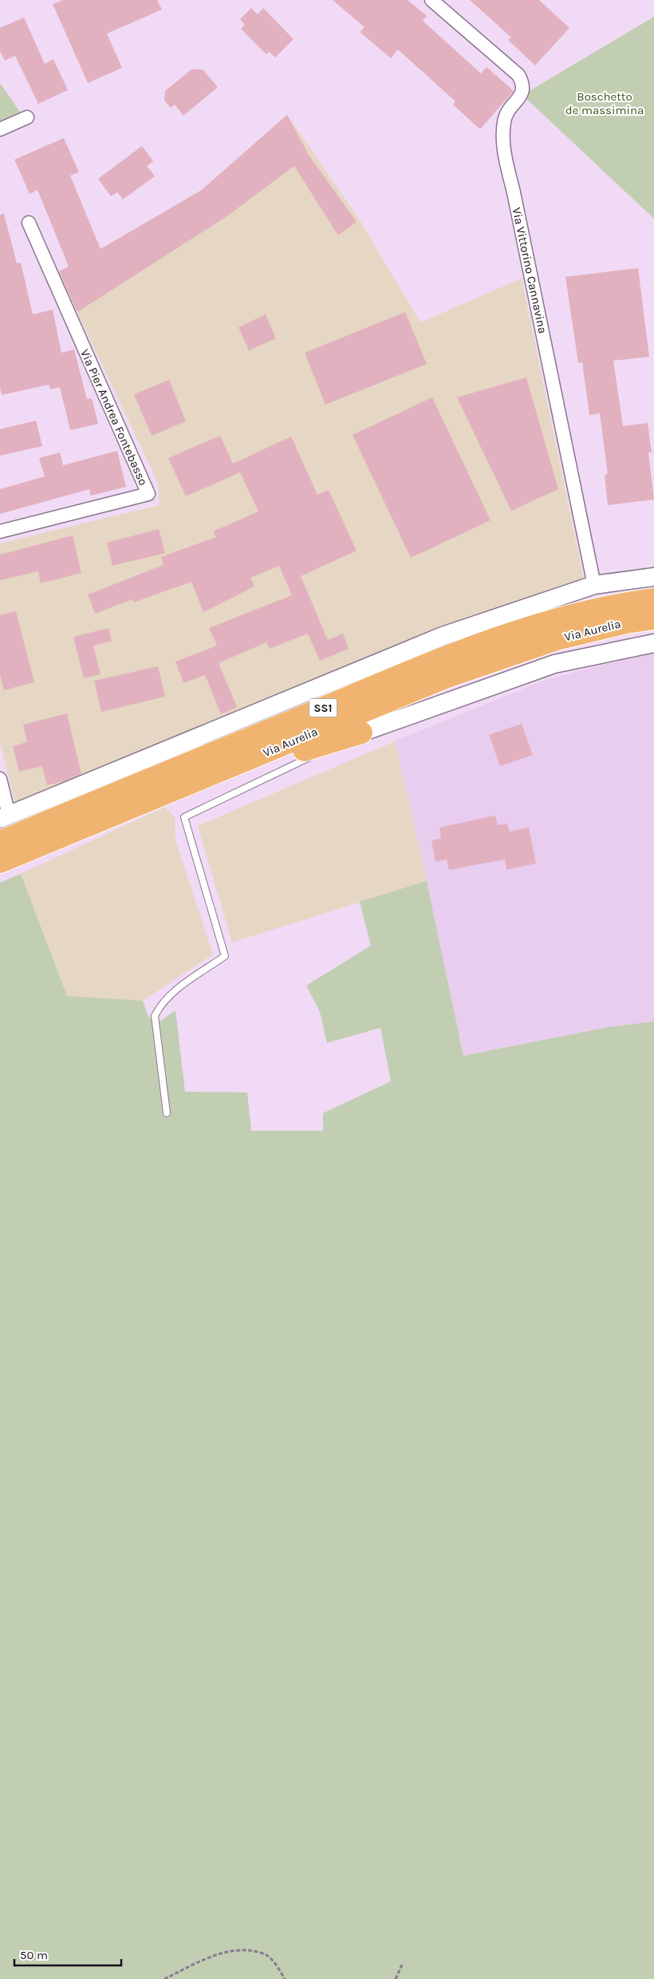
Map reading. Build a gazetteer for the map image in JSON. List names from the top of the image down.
{
  "streets": {
    "highway": ["Via Aurelia", "SS1"],
    "street": ["Via Vittorino Cannavina", "Via Pier Andrea Fontebasso"]
  },
  "parks": ["Boschetto de massimina"],
  "scale_bar": "50 m"
}
